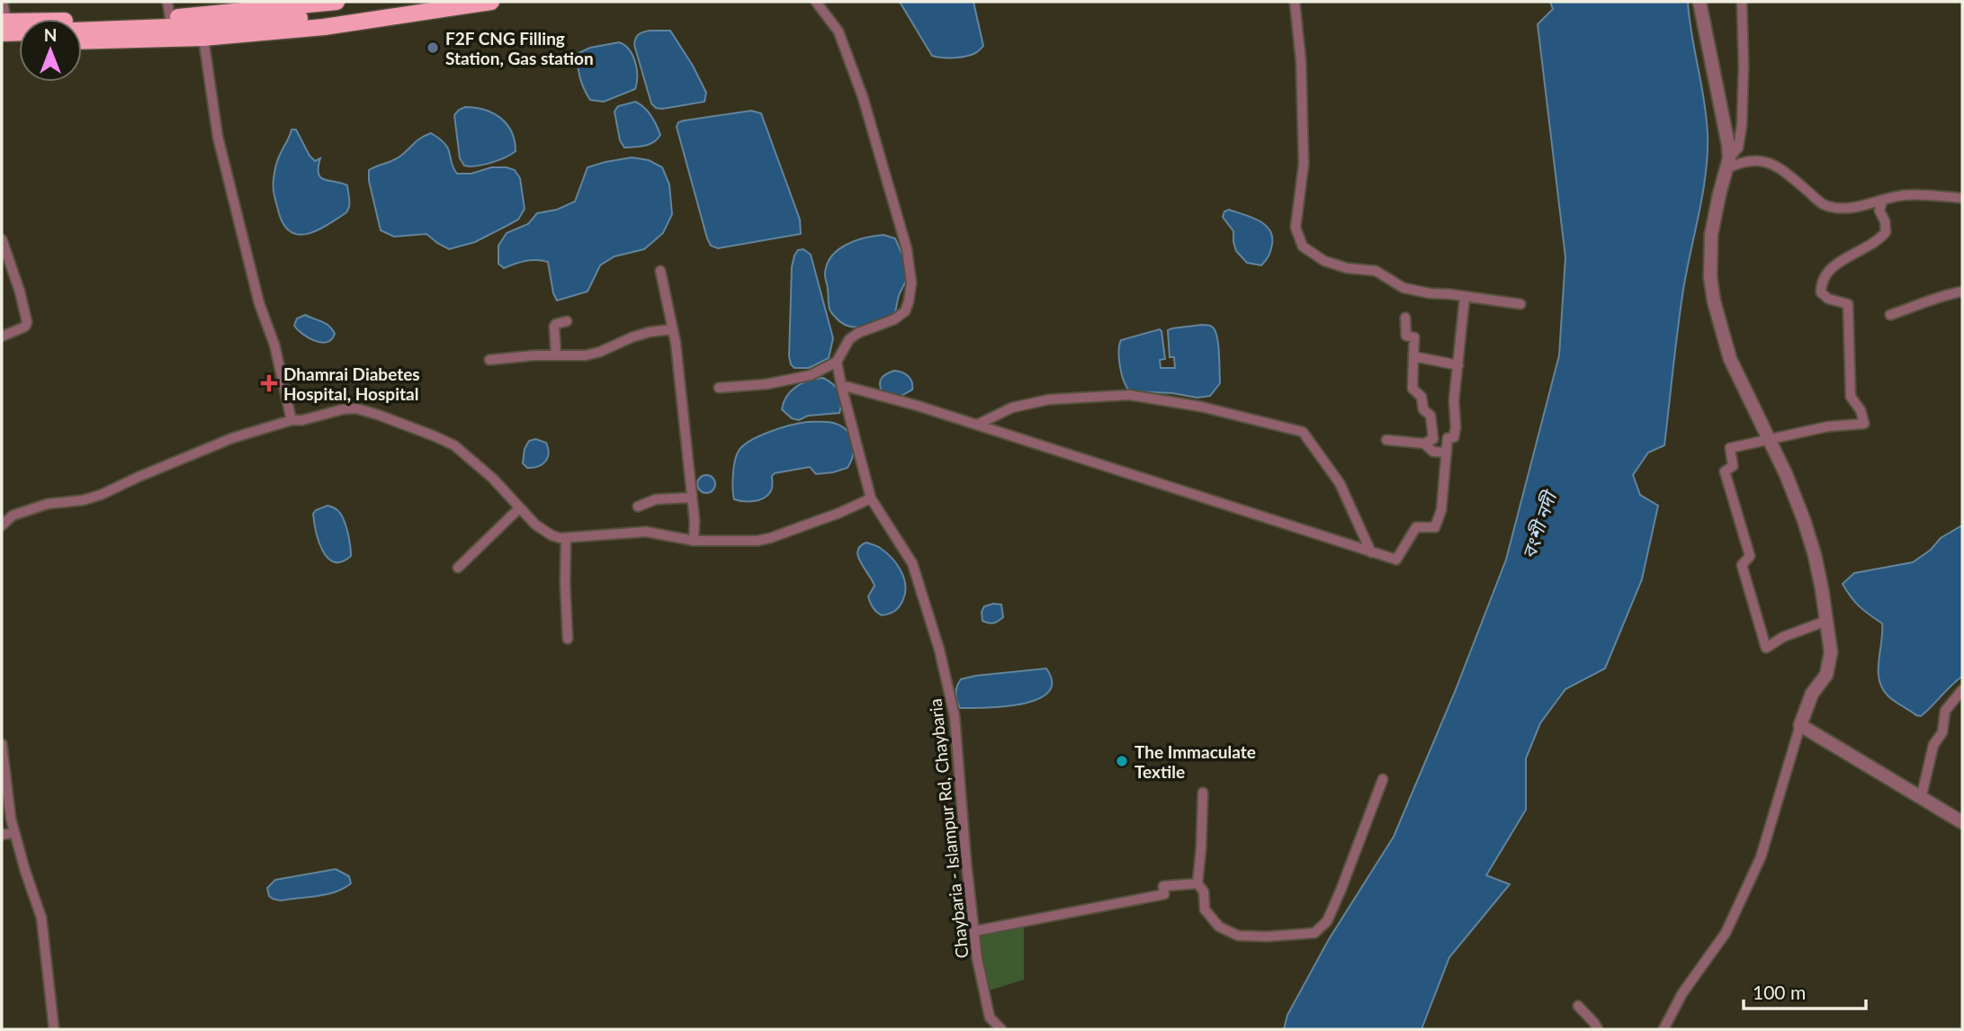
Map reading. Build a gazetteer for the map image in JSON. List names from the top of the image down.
{
  "streets": {
    "street": ["Chaybaria - Islampur Rd, Chaybaria"]
  },
  "water": ["বংশী নদী"],
  "places": {
    "other": ["F2F CNG Filling Station, Gas station", "The Immaculate Textile"],
    "health": ["Dhamrai Diabetes Hospital, Hospital"]
  },
  "scale_bar": "100 m",
  "north": "top"
}
